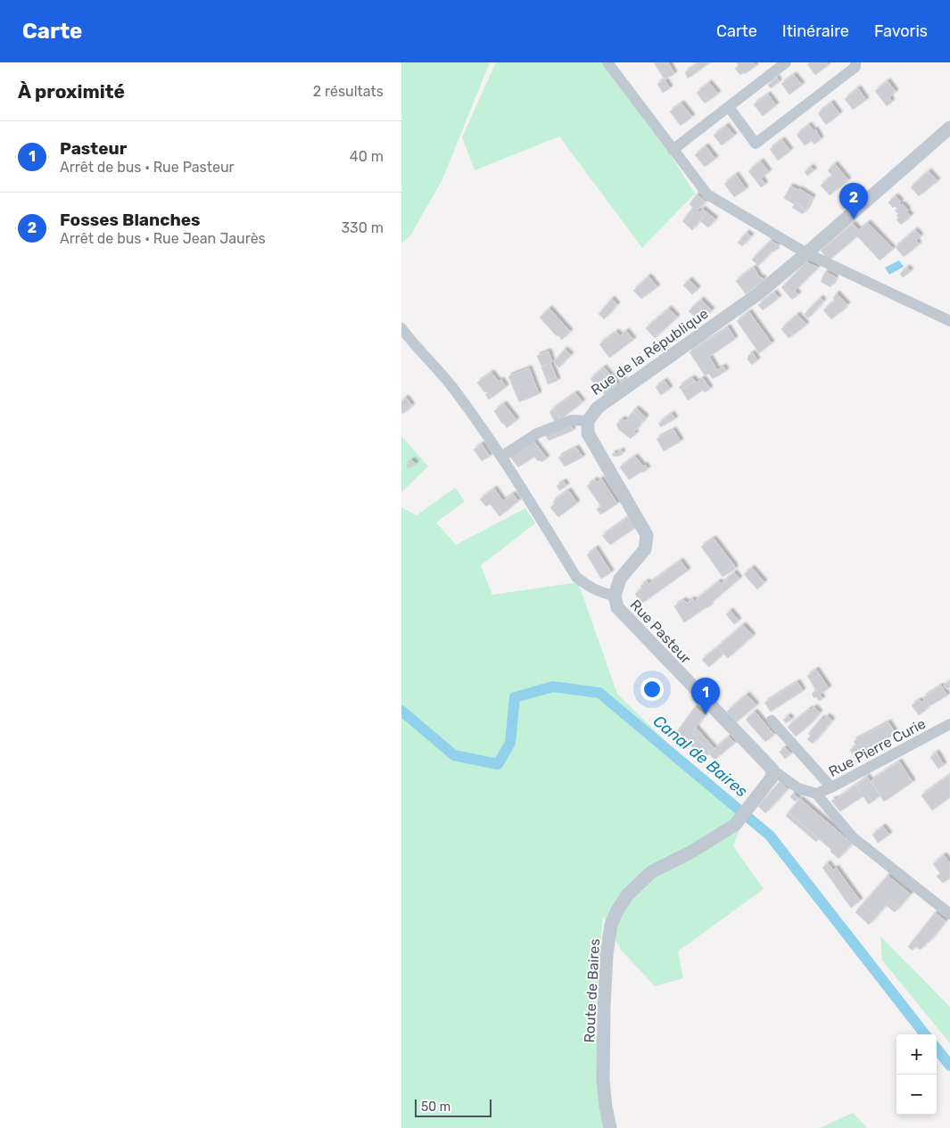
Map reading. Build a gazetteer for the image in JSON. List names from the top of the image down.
{
  "streets": {
    "street": [
      "Rue de la République",
      "Rue Pasteur",
      "Rue Pierre Curie",
      "Route de Baires"
    ]
  },
  "crossings": [
    ["Rue Pasteur", "Rue Pierre Curie"],
    ["Rue Pasteur", "Route de Baires"]
  ],
  "water": ["Canal de Baires"],
  "scale_bar": "50 m",
  "page": {
    "header": "Carte",
    "nav": ["Carte", "Itinéraire", "Favoris"],
    "heading": ["À proximité", "2 résultats"],
    "list": [
      {
        "mark": "1",
        "name": "Pasteur",
        "note": "Arrêt de bus · Rue Pasteur",
        "value": "40 m"
      },
      {
        "mark": "2",
        "name": "Fosses Blanches",
        "note": "Arrêt de bus · Rue Jean Jaurès",
        "value": "330 m"
      }
    ],
    "pins": ["2", "1"],
    "map_buttons": ["+", "−"],
    "scale": "50 m"
  }
}
